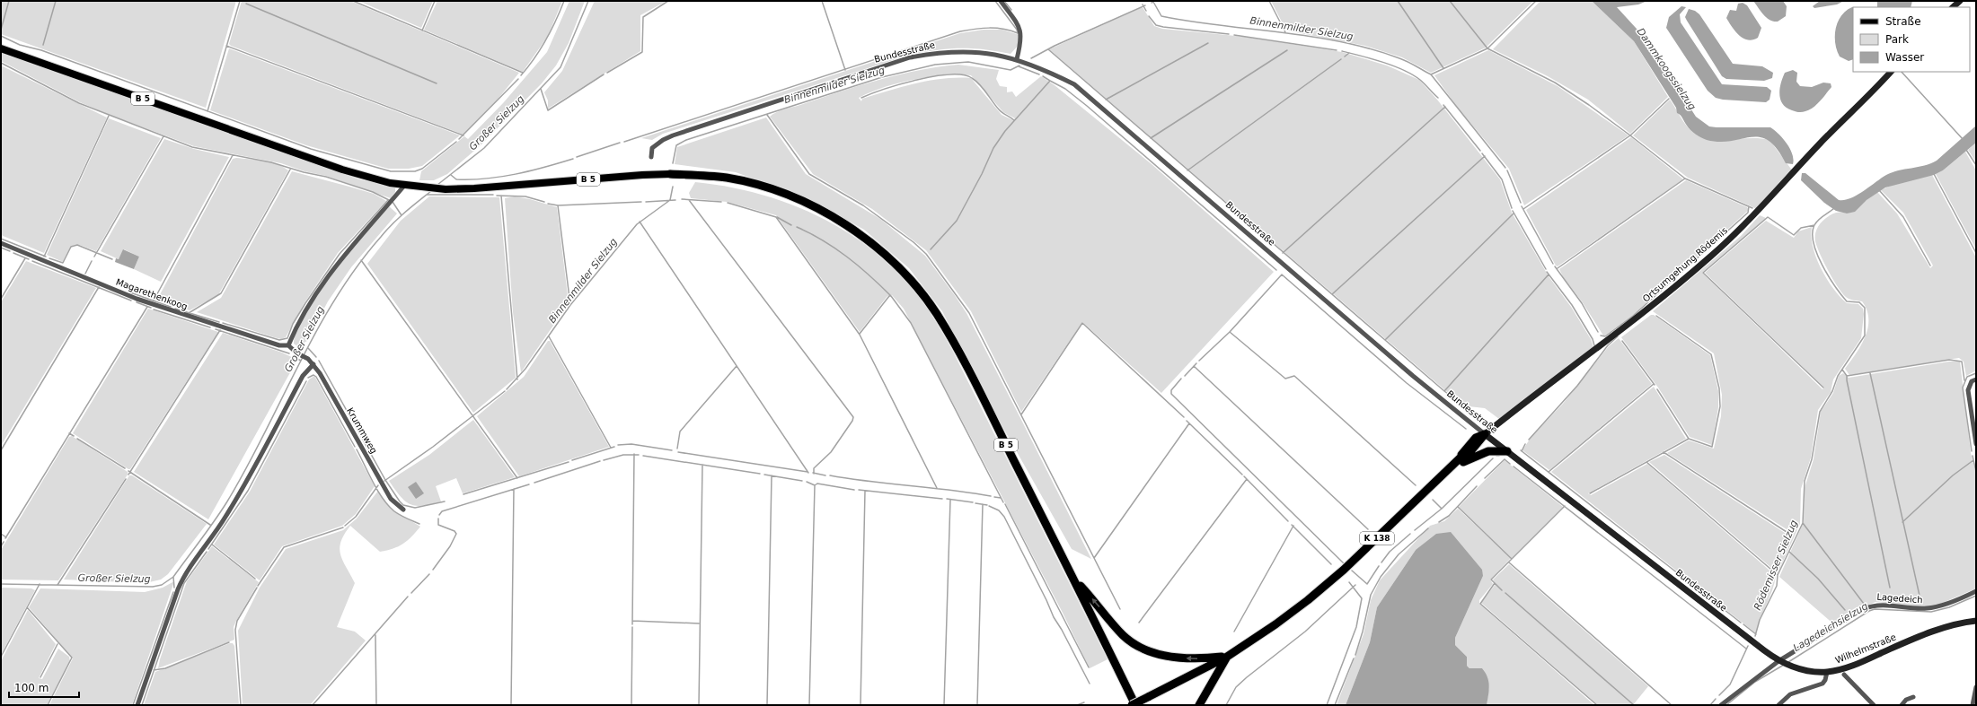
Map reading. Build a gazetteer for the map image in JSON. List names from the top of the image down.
{
  "streets": {
    "highway": ["B 5", "K 138"],
    "street": [
      "Bundesstraße",
      "Ortsumgehung Rödemis",
      "Magarethenkoog",
      "Krummweg",
      "Lagedeich",
      "Wilhelmstraße"
    ]
  },
  "crossings": [
    ["Bundesstraße", "Ortsumgehung Rödemis"],
    ["Bundesstraße", "K 138"],
    ["Bundesstraße", "Wilhelmstraße"],
    ["Ortsumgehung Rödemis", "K 138"],
    ["Magarethenkoog", "Krummweg"],
    ["Lagedeich", "Wilhelmstraße"]
  ],
  "water": [
    "Binnenmilder Sielzug",
    "Dammkoogssielzug",
    "Großer Sielzug",
    "Rödemisser Sielzug",
    "Lagedeichsielzug"
  ],
  "legend": ["Straße", "Park", "Wasser"],
  "scale_bar": "100 m"
}
